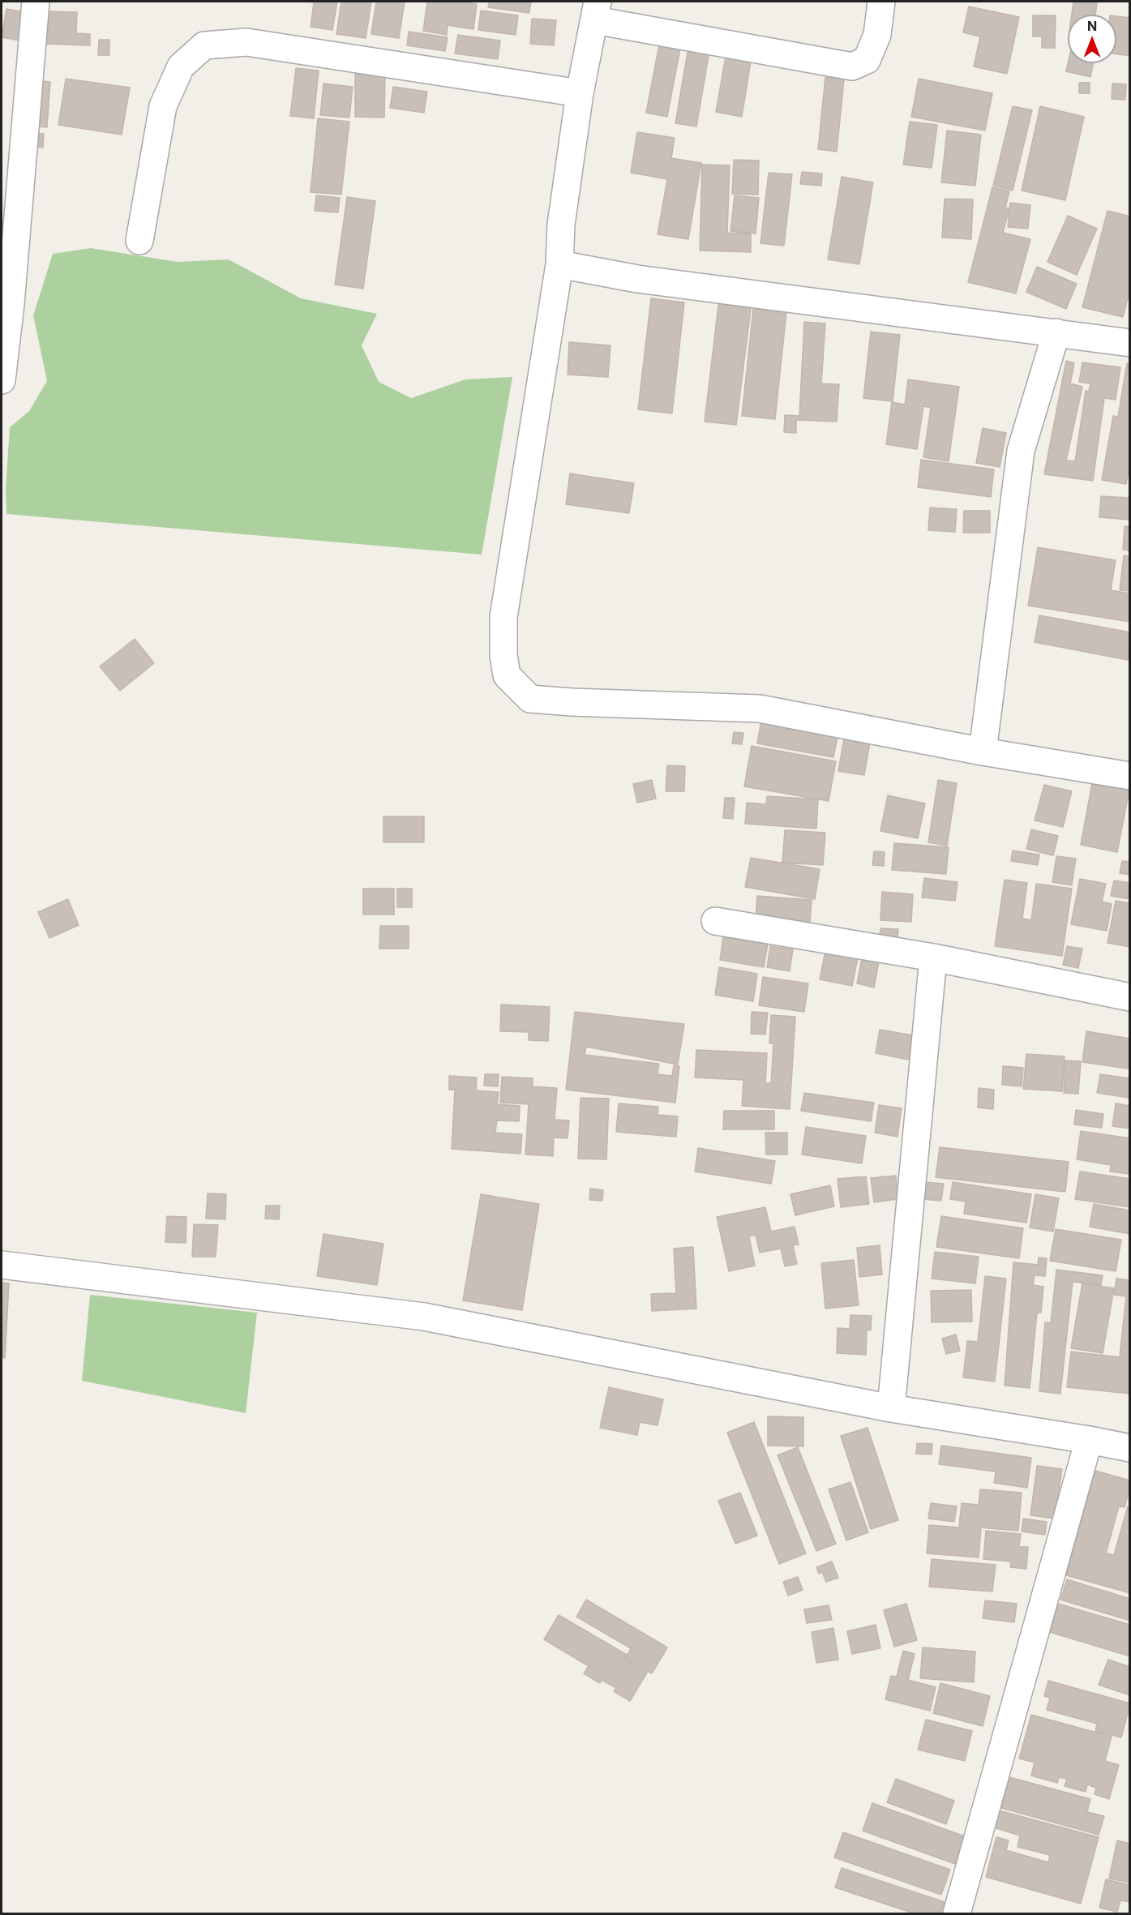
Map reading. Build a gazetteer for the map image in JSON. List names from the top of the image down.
{
  "north": "top"
}
